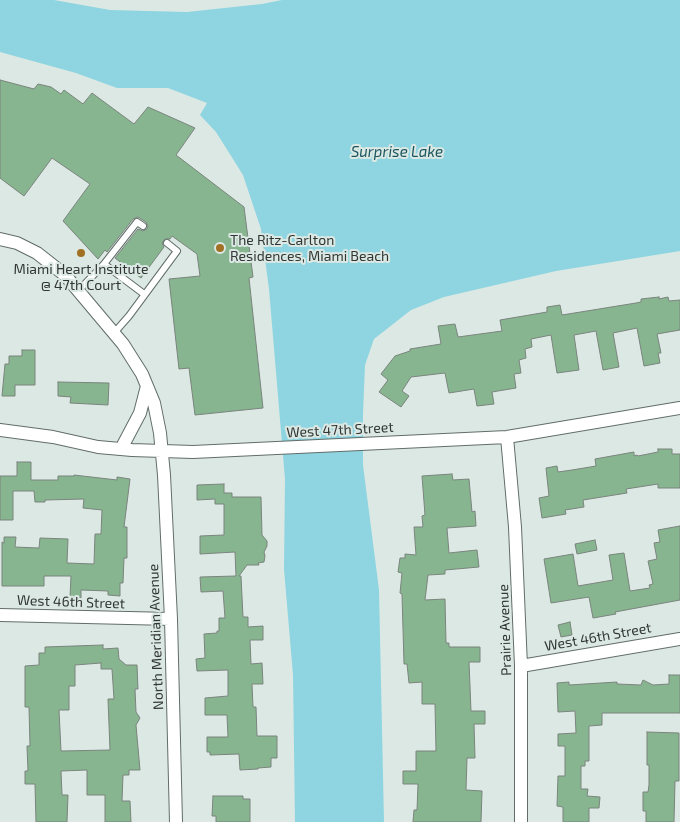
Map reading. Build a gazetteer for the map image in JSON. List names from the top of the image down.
{
  "streets": {
    "street": [
      "West 47th Street",
      "West 46th Street",
      "Prairie Avenue",
      "North Meridian Avenue"
    ]
  },
  "crossings": [
    ["West 47th Street", "Prairie Avenue"],
    ["West 47th Street", "North Meridian Avenue"],
    ["West 46th Street", "Prairie Avenue"],
    ["West 46th Street", "North Meridian Avenue"]
  ],
  "water": ["Surprise Lake"],
  "places": ["The Ritz-Carlton Residences, Miami Beach", "Miami Heart Institute @ 47th Court"]
}
